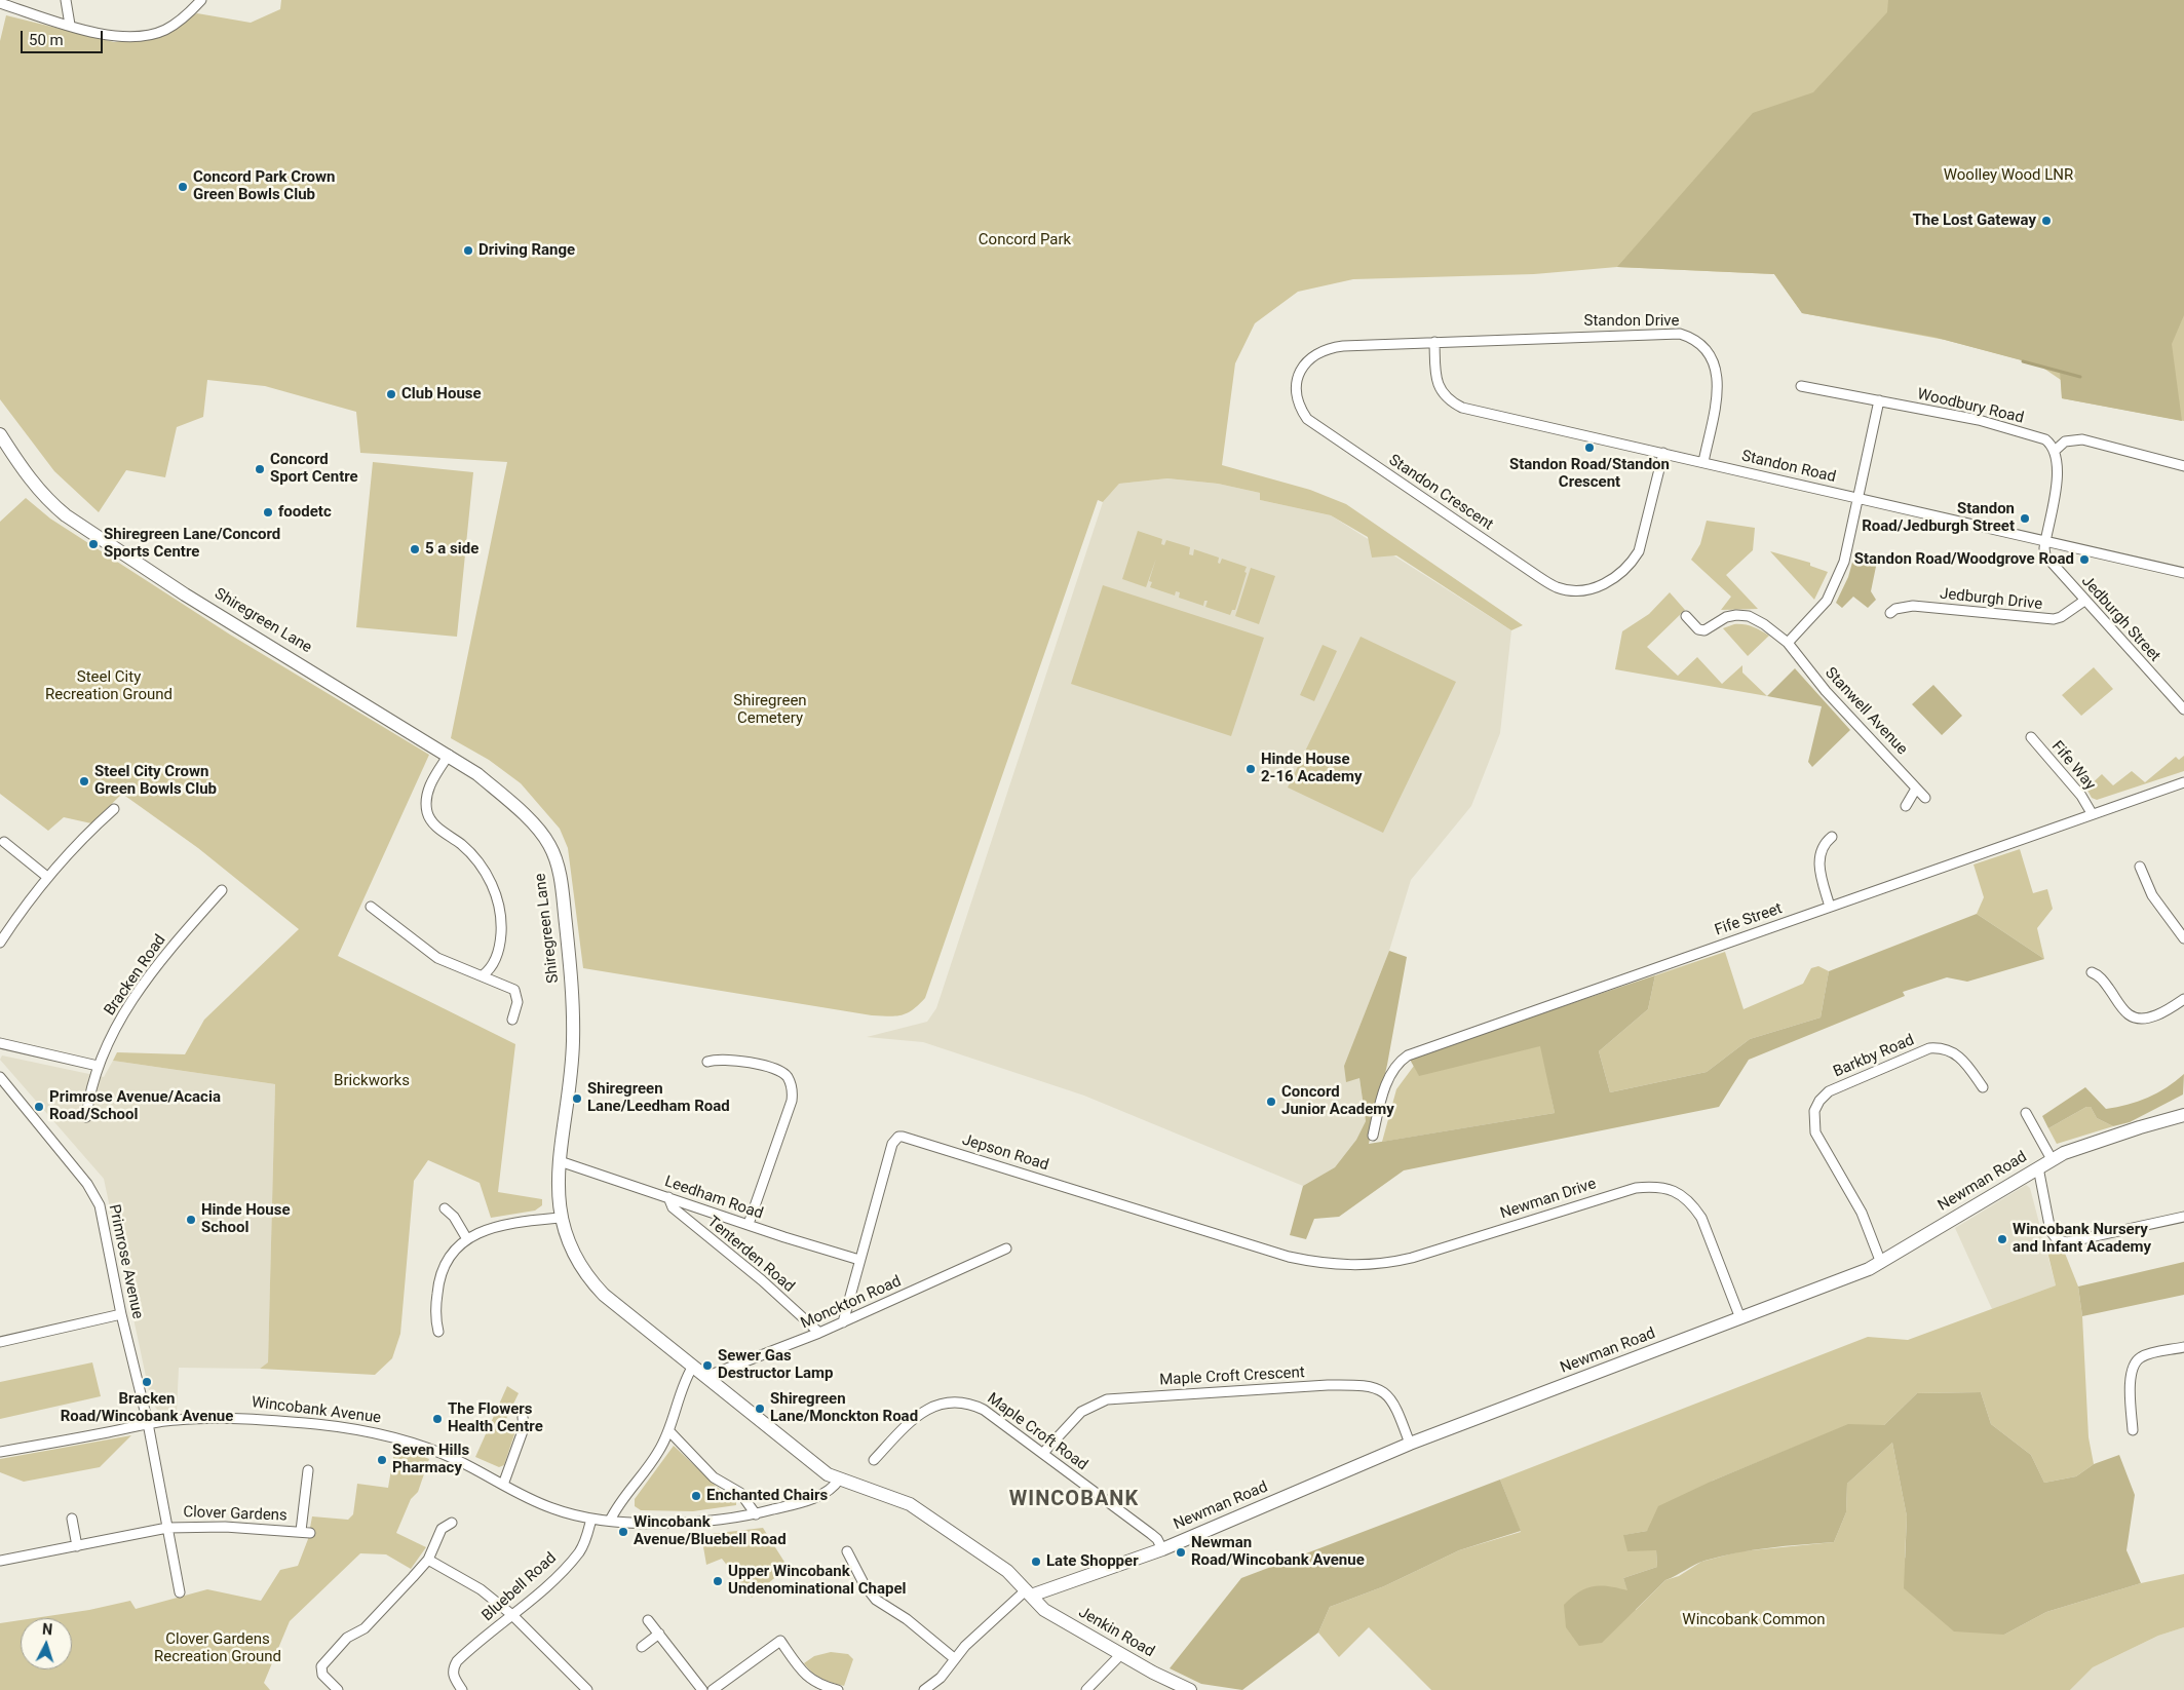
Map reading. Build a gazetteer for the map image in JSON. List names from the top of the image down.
{
  "streets": {
    "street": [
      "Standon Drive",
      "Woodbury Road",
      "Standon Road",
      "Standon Crescent",
      "Jedburgh Drive",
      "Jedburgh Street",
      "Shiregreen Lane",
      "Stanwell Avenue",
      "Fife Way",
      "Fife Street",
      "Bracken Road",
      "Barkby Road",
      "Jepson Road",
      "Newman Road",
      "Leedham Road",
      "Newman Drive",
      "Tenterden Road",
      "Primrose Avenue",
      "Monckton Road",
      "Maple Croft Crescent",
      "Wincobank Avenue",
      "Maple Croft Road",
      "Clover Gardens",
      "Bluebell Road",
      "Jenkin Road"
    ]
  },
  "crossings": [
    ["Standon Drive", "Standon Road"],
    ["Standon Drive", "Standon Crescent"],
    ["Standon Road", "Standon Crescent"],
    ["Standon Road", "Jedburgh Street"],
    ["Jedburgh Drive", "Jedburgh Street"],
    ["Shiregreen Lane", "Leedham Road"],
    ["Shiregreen Lane", "Monckton Road"],
    ["Shiregreen Lane", "Wincobank Avenue"],
    ["Fife Way", "Fife Street"],
    ["Barkby Road", "Newman Road"],
    ["Jepson Road", "Leedham Road"],
    ["Jepson Road", "Newman Drive"],
    ["Jepson Road", "Monckton Road"],
    ["Newman Road", "Newman Drive"],
    ["Newman Road", "Maple Croft Crescent"],
    ["Newman Road", "Maple Croft Road"],
    ["Newman Road", "Jenkin Road"],
    ["Leedham Road", "Tenterden Road"],
    ["Tenterden Road", "Monckton Road"],
    ["Primrose Avenue", "Wincobank Avenue"],
    ["Primrose Avenue", "Clover Gardens"],
    ["Maple Croft Crescent", "Maple Croft Road"],
    ["Wincobank Avenue", "Clover Gardens"],
    ["Wincobank Avenue", "Bluebell Road"]
  ],
  "districts": ["WINCOBANK"],
  "parks": [
    "Woolley Wood LNR",
    "Concord Park",
    "Steel City Recreation Ground",
    "Shiregreen Cemetery",
    "Brickworks",
    "Wincobank Common",
    "Clover Gardens Recreation Ground"
  ],
  "places": [
    "Concord Park Crown Green Bowls Club",
    "The Lost Gateway",
    "Driving Range",
    "Club House",
    "Standon Road/Standon Crescent",
    "Concord Sport Centre",
    "foodetc",
    "Standon Road/Jedburgh Street",
    "Shiregreen Lane/Concord Sports Centre",
    "5 a side",
    "Standon Road/Woodgrove Road",
    "Hinde House 2-16 Academy",
    "Steel City Crown Green Bowls Club",
    "Shiregreen Lane/Leedham Road",
    "Concord Junior Academy",
    "Primrose Avenue/Acacia Road/School",
    "Hinde House School",
    "Wincobank Nursery and Infant Academy",
    "Sewer Gas Destructor Lamp",
    "Bracken Road/Wincobank Avenue",
    "Shiregreen Lane/Monckton Road",
    "The Flowers Health Centre",
    "Seven Hills Pharmacy",
    "Enchanted Chairs",
    "Wincobank Avenue/Bluebell Road",
    "Newman Road/Wincobank Avenue",
    "Late Shopper",
    "Upper Wincobank Undenominational Chapel"
  ],
  "scale_bar": "50 m",
  "north": "top"
}
